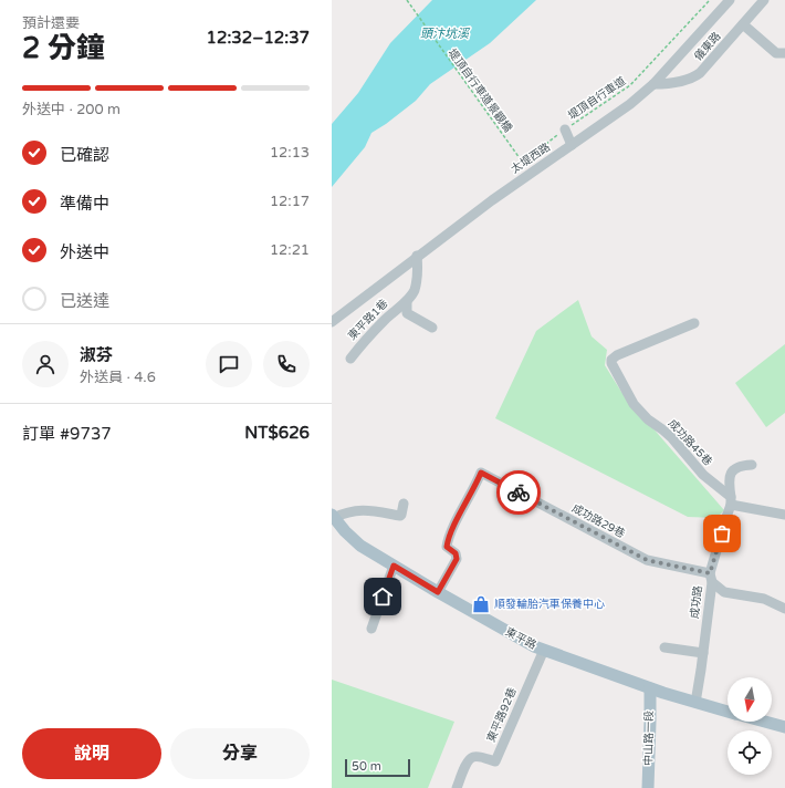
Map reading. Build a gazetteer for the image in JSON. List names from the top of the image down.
{
  "streets": {
    "main road": ["東平路", "中山路一段"],
    "street": [
      "儀東路",
      "太堤西路",
      "東平路1巷",
      "成功路45巷",
      "成功路29巷",
      "成功路",
      "東平路92巷"
    ],
    "path": ["堤頂自行車道景觀橋", "堤頂自行車道"]
  },
  "crossings": [
    ["儀東路", "太堤西路"],
    ["堤頂自行車道景觀橋", "堤頂自行車道"],
    ["太堤西路", "東平路1巷"],
    ["成功路45巷", "成功路"],
    ["成功路29巷", "成功路"],
    ["成功路29巷", "東平路"],
    ["成功路", "東平路"],
    ["東平路", "東平路92巷"],
    ["東平路", "中山路一段"]
  ],
  "water": ["頭汴坑溪"],
  "places": {
    "shop": ["順發輪胎汽車保養中心"]
  },
  "scale_bar": "50 m",
  "north": "bottom",
  "page": {
    "heading": ["2 分鐘", "預計還要", "12:32–12:37"],
    "panel": [
      "淑芬",
      "外送員 · 4.6",
      "訂單 #9737",
      "NT$626"
    ],
    "bar": "外送中 · 200 m",
    "list": [
      ["已確認", "12:13"],
      ["準備中", "12:17"],
      ["外送中", "12:21"],
      "已送達"
    ],
    "buttons": ["說明", "分享"],
    "scale": "50 m"
  }
}
